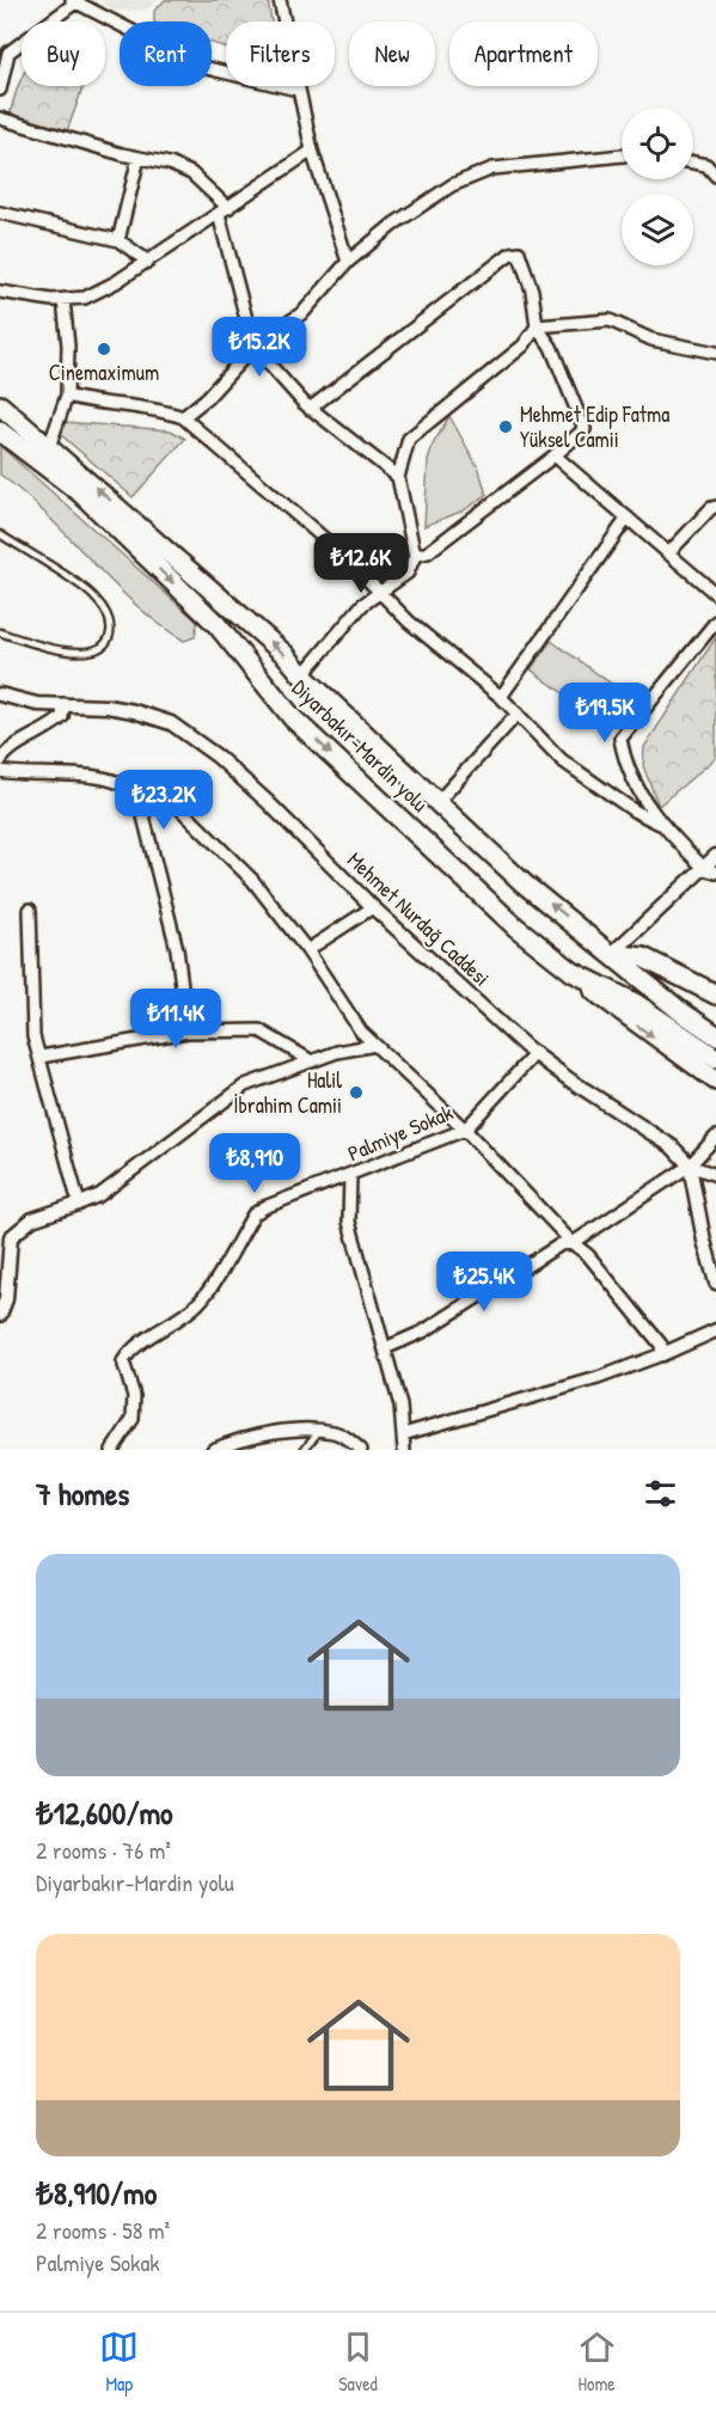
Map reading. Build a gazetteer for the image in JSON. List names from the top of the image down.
{
  "streets": {
    "highway": ["Diyarbakır-Mardin yolu"],
    "street": ["Mehmet Nurdağ Caddesi", "Palmiye Sokak"]
  },
  "crossings": [
    ["Mehmet Nurdağ Caddesi", "Palmiye Sokak"]
  ],
  "places": ["Cinemaximum", "Mehmet Edip Fatma Yüksel Camii", "Halil İbrahim Camii"],
  "page": {
    "chip": [
      "Buy",
      "Rent",
      "Filters",
      "New",
      "Apartment"
    ],
    "price": [
      "₺15.2K",
      "₺12.6K",
      "₺19.5K",
      "₺23.2K",
      "₺11.4K",
      "₺8,910",
      "₺25.4K"
    ],
    "heading": "7 homes",
    "list": [
      {
        "name": "₺12,600/mo",
        "note": "2 rooms · 76 m² · Diyarbakır-Mardin yolu"
      },
      {
        "name": "₺8,910/mo",
        "note": "2 rooms · 58 m² · Palmiye Sokak"
      }
    ],
    "tabs": ["Map", "Saved", "Home"]
  }
}
